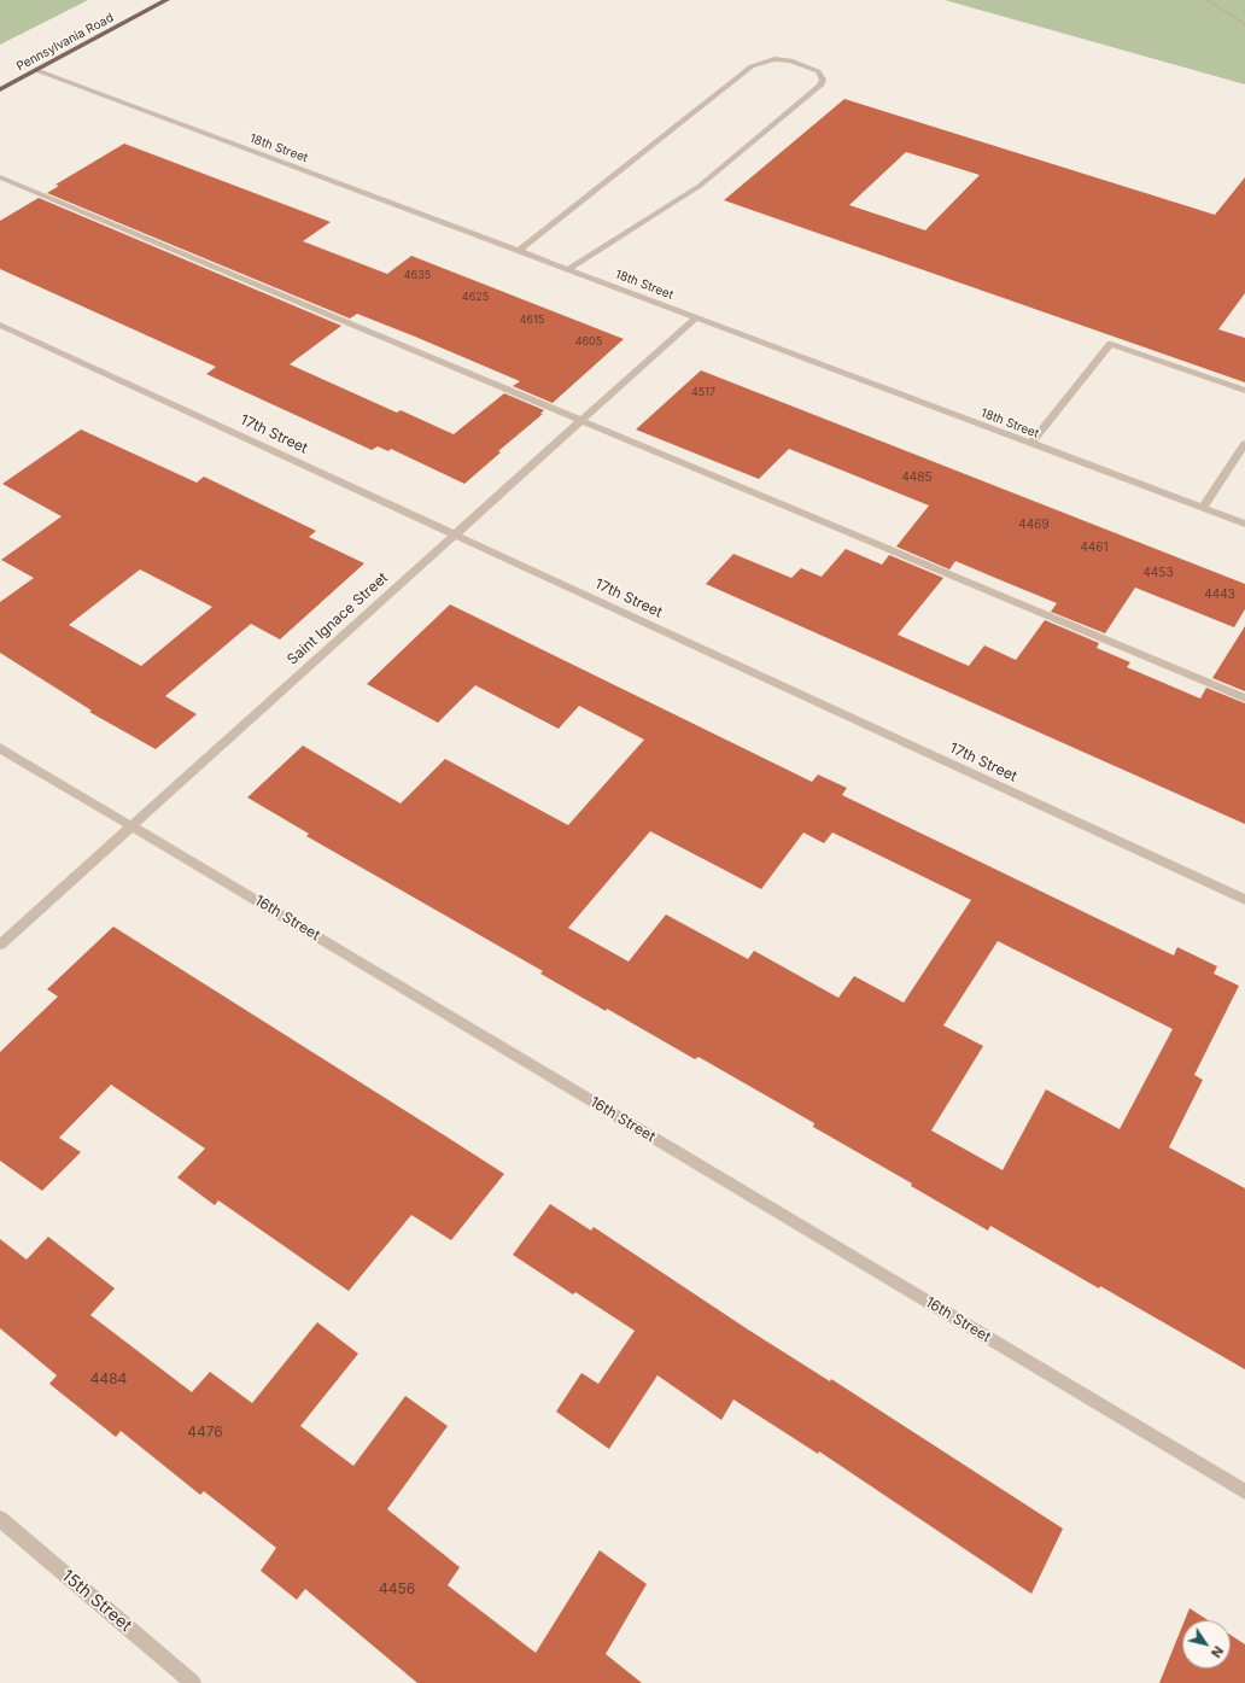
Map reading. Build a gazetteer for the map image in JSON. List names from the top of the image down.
{
  "streets": {
    "main road": ["Pennsylvania Road"],
    "street": [
      "18th Street",
      "17th Street",
      "Saint Ignace Street",
      "16th Street",
      "15th Street"
    ]
  },
  "crossings": [
    ["Pennsylvania Road", "18th Street"],
    ["18th Street", "Saint Ignace Street"],
    ["17th Street", "Saint Ignace Street"],
    ["Saint Ignace Street", "16th Street"]
  ],
  "house_numbers": [
    "4635",
    "4625",
    "4615",
    "4605",
    "4517",
    "4485",
    "4469",
    "4461",
    "4453",
    "4443",
    "4484",
    "4476",
    "4456"
  ],
  "north": "bottom right"
}
